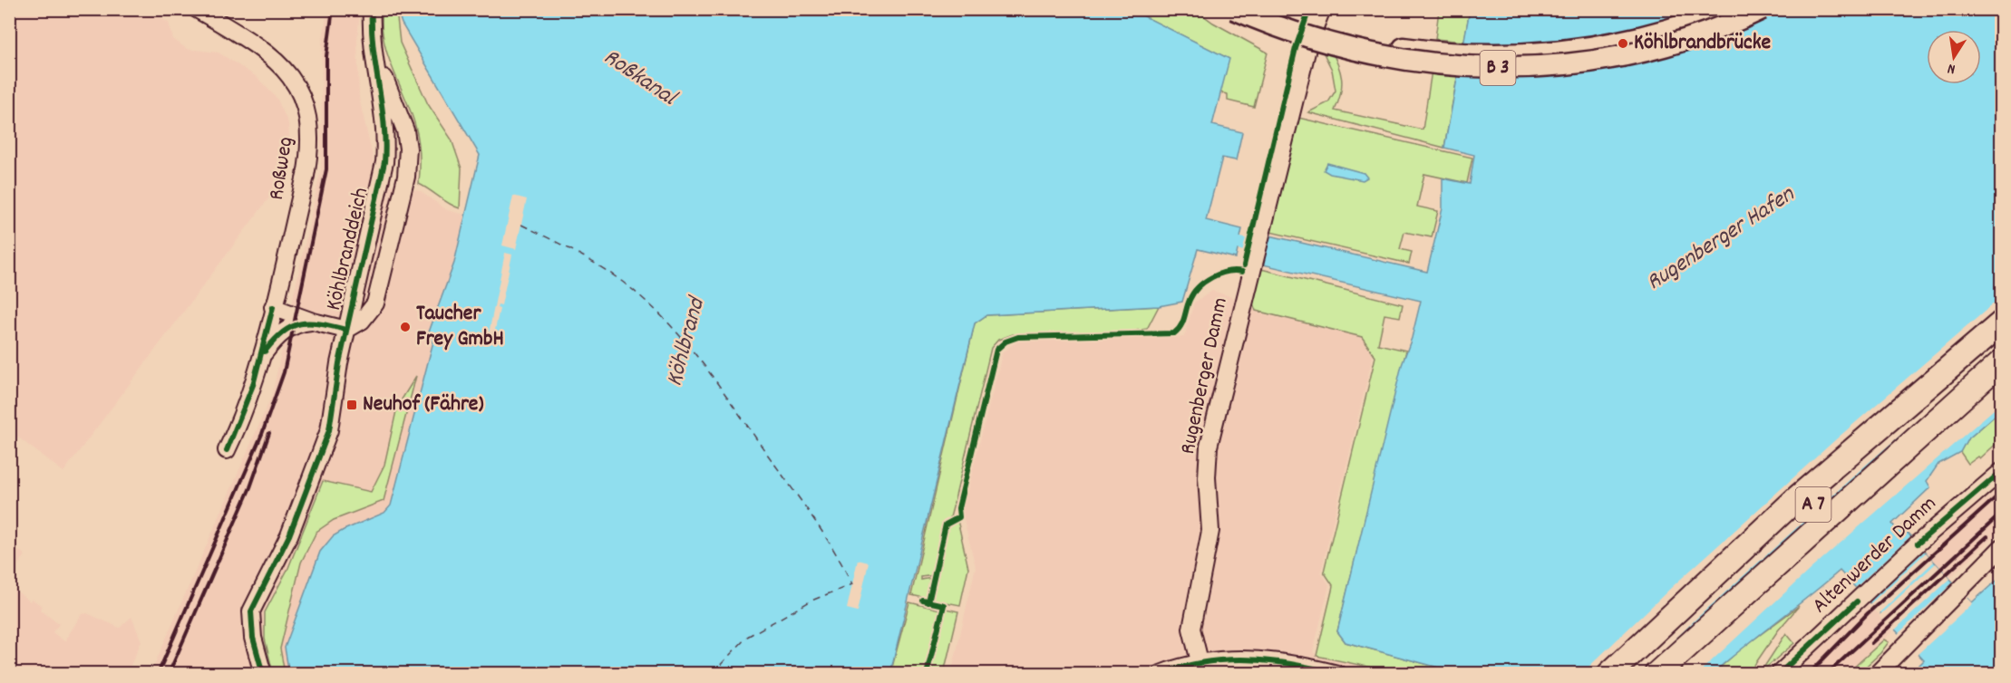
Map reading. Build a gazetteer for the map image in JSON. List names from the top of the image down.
{
  "streets": {
    "highway": ["A 7"],
    "main road": ["B 3"],
    "street": [
      "Roßweg",
      "Köhlbranddeich",
      "Rugenberger Damm",
      "Altenwerder Damm"
    ]
  },
  "water": ["Roßkanal", "Rugenberger Hafen", "Köhlbrand"],
  "places": {
    "other": ["Köhlbrandbrücke", "Taucher Frey GmbH"],
    "transit": ["Neuhof (Fähre)"]
  },
  "north": "bottom"
}
